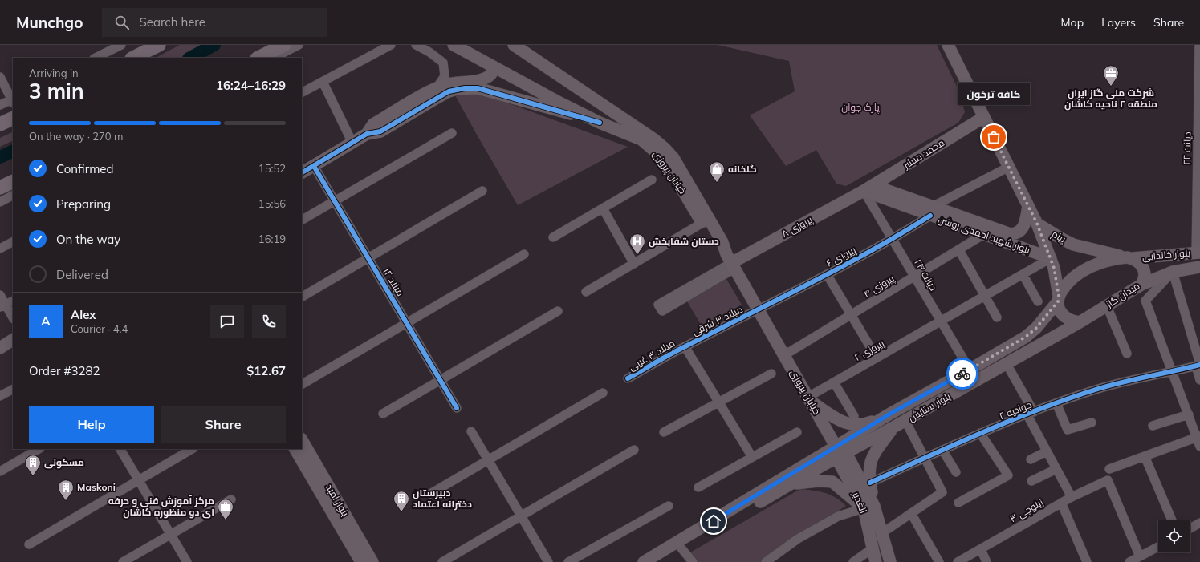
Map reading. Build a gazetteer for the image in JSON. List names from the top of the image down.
{
  "streets": {
    "main road": [
      "محمد مبشر",
      "خیابان پیروزی",
      "پیروزی ۸",
      "بلوار شهید احمدی روشن",
      "پیام",
      "بلوار خاندایی",
      "میدان گاز",
      "بلوار ستایش",
      "بلوار امید",
      "الغدیر"
    ],
    "street": [
      "دیانت ۲۲",
      "پیروزی ۶",
      "دیانت ۲۴",
      "میلاد ۱۲",
      "پیروزی ۴",
      "میلاد ۳ شرقی",
      "پیروزی ۲",
      "میلاد ۳ غربی",
      "جوادیه ۲",
      "زیلوچی ۳"
    ]
  },
  "crossings": [
    ["دیانت ۲۲", "بلوار خاندایی"],
    ["محمد مبشر", "پیروزی ۸"],
    ["محمد مبشر", "بلوار شهید احمدی روشن"],
    ["محمد مبشر", "دیانت ۲۴"],
    ["خیابان پیروزی", "پیروزی ۸"],
    ["خیابان پیروزی", "پیروزی ۶"],
    ["خیابان پیروزی", "پیروزی ۴"],
    ["خیابان پیروزی", "میلاد ۳ شرقی"],
    ["خیابان پیروزی", "پیروزی ۲"],
    ["خیابان پیروزی", "بلوار ستایش"],
    ["خیابان پیروزی", "الغدیر"],
    ["پیروزی ۸", "بلوار شهید احمدی روشن"],
    ["پیروزی ۸", "دیانت ۲۴"],
    ["بلوار شهید احمدی روشن", "پیروزی ۶"],
    ["بلوار شهید احمدی روشن", "دیانت ۲۴"],
    ["بلوار شهید احمدی روشن", "پیروزی ۴"],
    ["بلوار شهید احمدی روشن", "پیروزی ۲"],
    ["پیام", "بلوار خاندایی"],
    ["پیام", "میدان گاز"],
    ["بلوار خاندایی", "میدان گاز"],
    ["پیروزی ۶", "دیانت ۲۴"],
    ["پیروزی ۶", "میلاد ۳ شرقی"],
    ["دیانت ۲۴", "پیروزی ۴"],
    ["دیانت ۲۴", "پیروزی ۲"],
    ["دیانت ۲۴", "بلوار ستایش"],
    ["میدان گاز", "بلوار ستایش"],
    ["میلاد ۳ شرقی", "میلاد ۳ غربی"],
    ["بلوار ستایش", "الغدیر"]
  ],
  "parks": ["پارک جوان"],
  "places": {
    "office": ["شرکت ملی گاز ایران منطقه ۲ ناحیه کاشان", "مرکز آموزش فنی و حرفه ای دو منظوره کاشان"],
    "other": ["کافه ترخون"],
    "shop": ["گلخانه"],
    "hospital": ["دستان شفابخش"],
    "building": ["مسکونی", "Maskoni", "دبیرستان دخترانه اعتماد"]
  },
  "page": {
    "header": "Munchgo",
    "search": "Search here",
    "nav": ["Map", "Layers", "Share"],
    "heading": ["3 min", "Arriving in", "16:24–16:29"],
    "panel": [
      "Alex",
      "Courier · 4.4",
      "Order #3282",
      "$12.67"
    ],
    "bubble": "کافه ترخون",
    "bar": "On the way · 270 m",
    "list": [
      ["Confirmed", "15:52"],
      ["Preparing", "15:56"],
      ["On the way", "16:19"],
      "Delivered"
    ],
    "round": "A",
    "buttons": ["Help", "Share"]
  }
}
